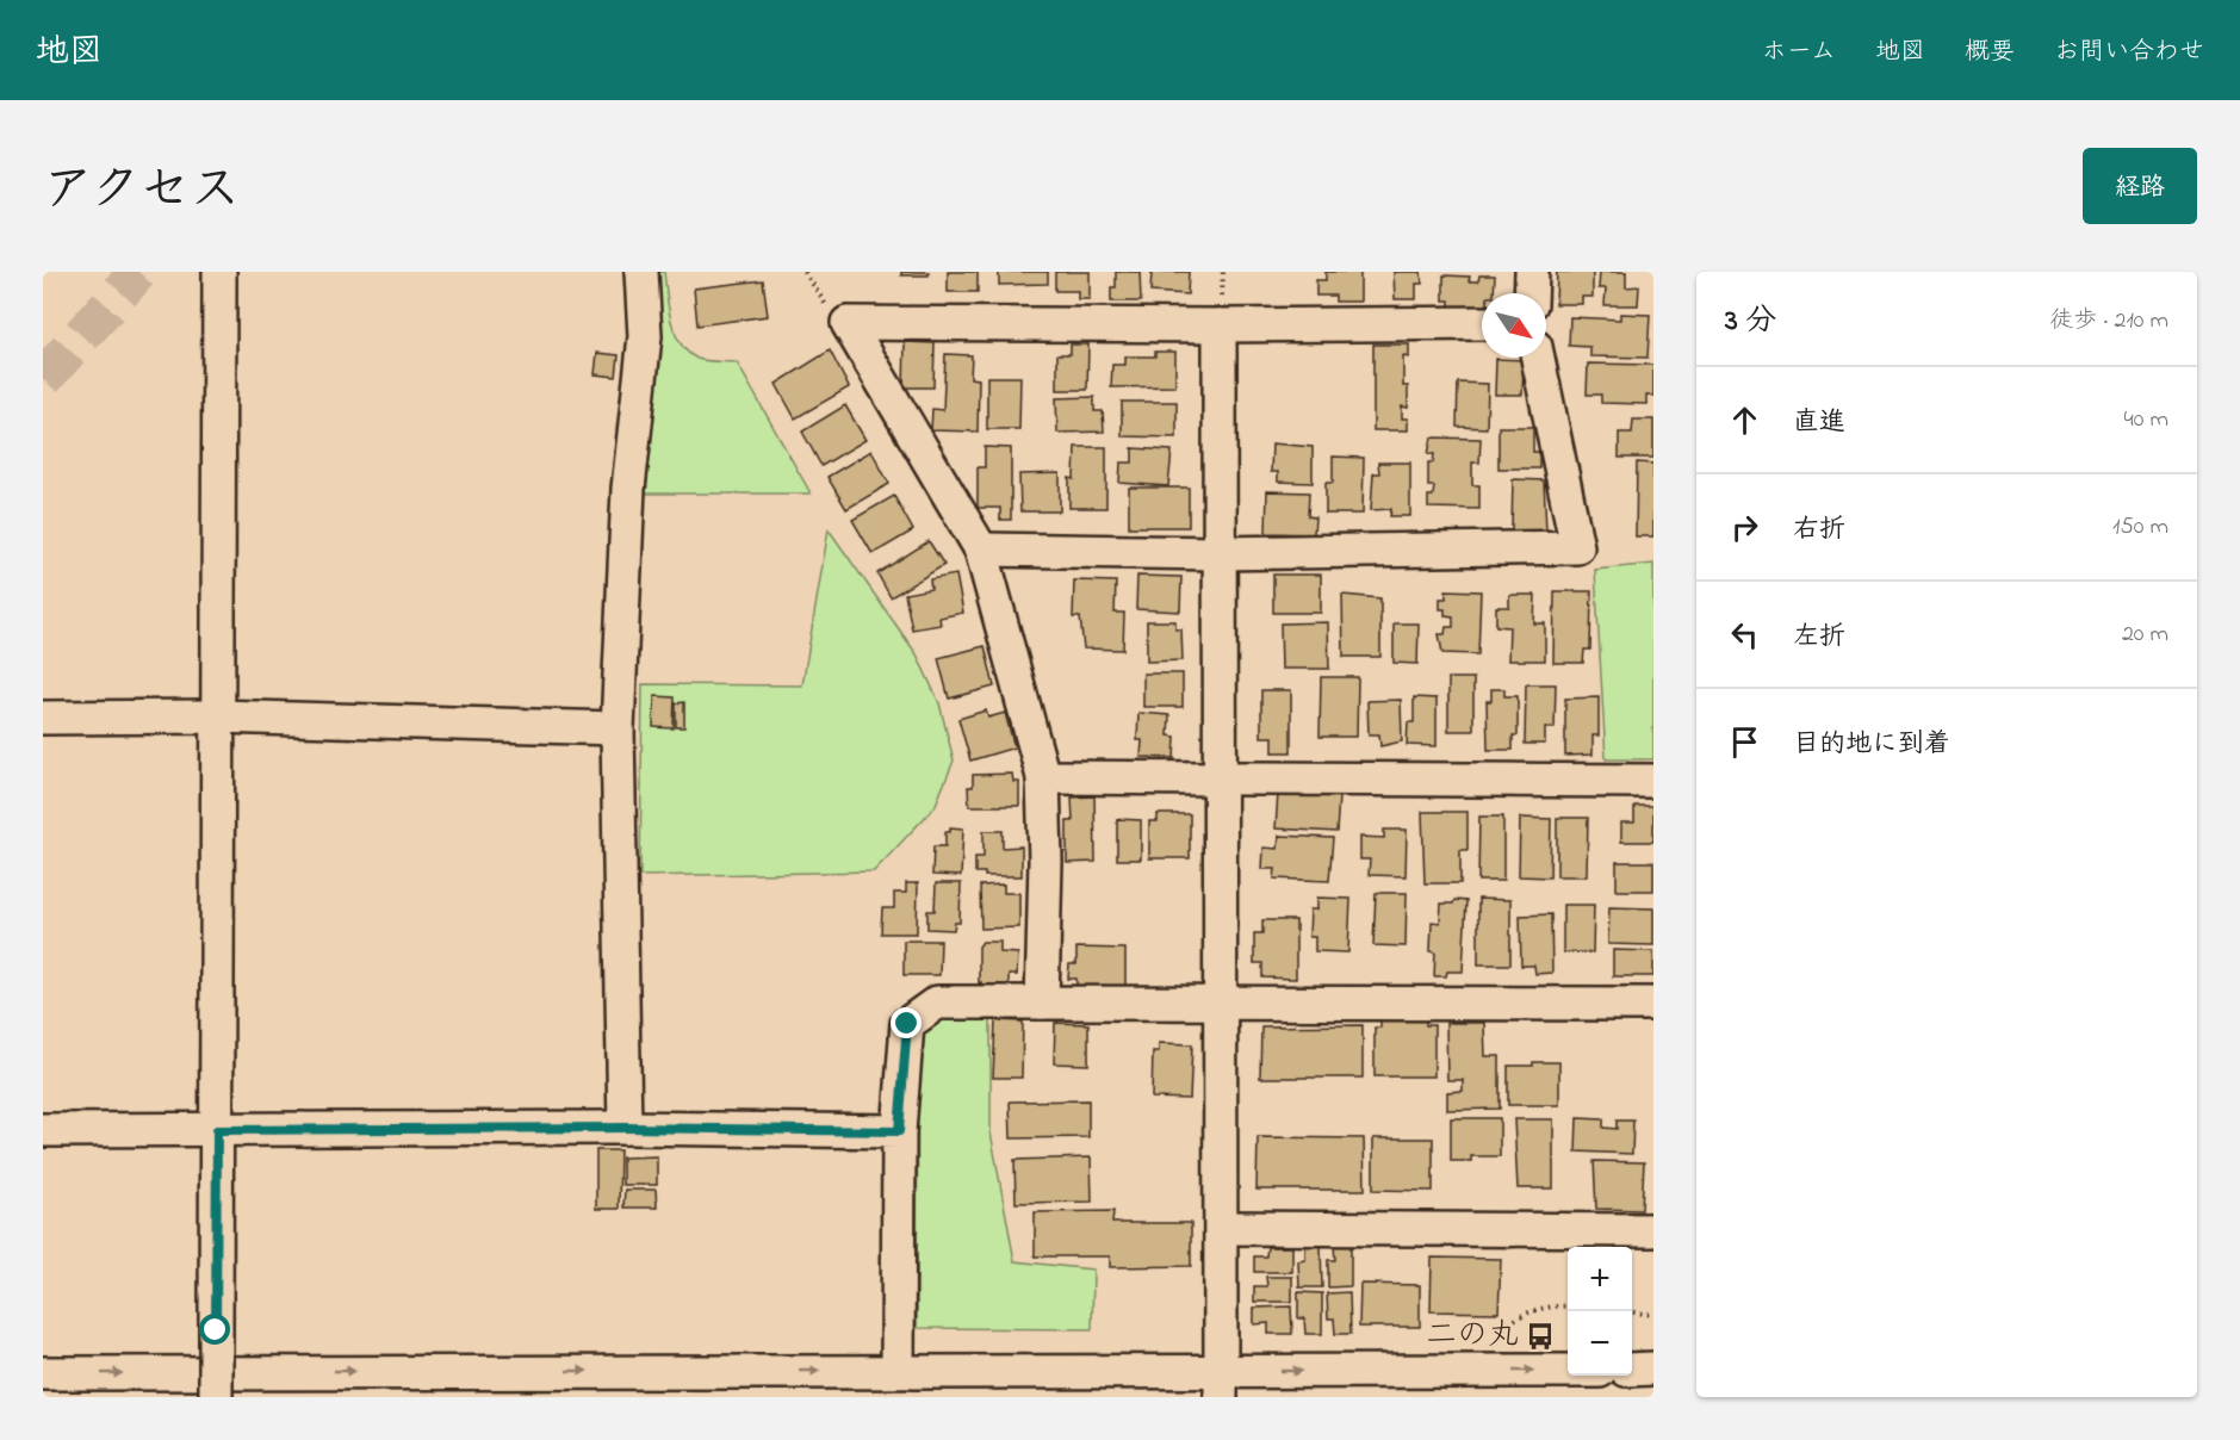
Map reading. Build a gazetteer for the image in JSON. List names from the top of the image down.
{
  "places": {
    "bus stop": ["二の丸"]
  },
  "north": "bottom right",
  "page": {
    "header": "地図",
    "nav": [
      "ホーム",
      "地図",
      "概要",
      "お問い合わせ"
    ],
    "title": "アクセス",
    "buttons": "経路",
    "heading": ["3 分", "徒歩 · 210 m"],
    "list": [
      ["直進", "40 m"],
      ["右折", "150 m"],
      ["左折", "20 m"],
      "目的地に到着"
    ],
    "map_buttons": ["+", "−"]
  }
}
